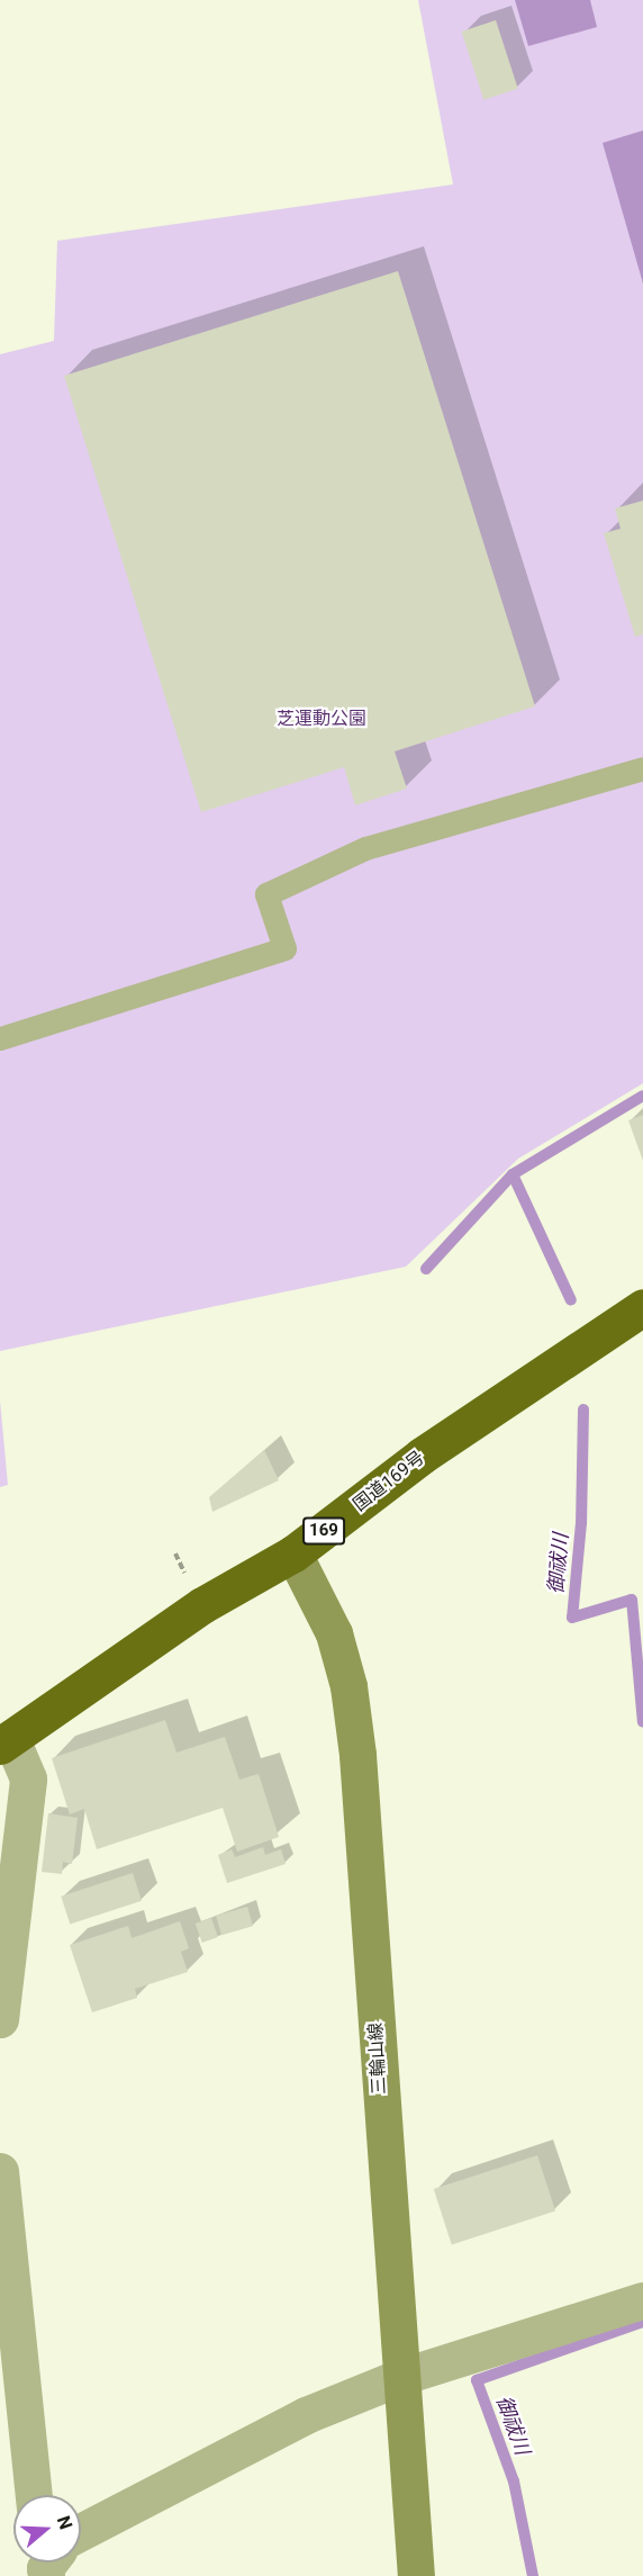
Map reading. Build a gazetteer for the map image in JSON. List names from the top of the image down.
{
  "streets": {
    "highway": ["国道169号", "169"],
    "main road": ["三輪山線"]
  },
  "crossings": [
    ["国道169号", "三輪山線"]
  ],
  "water": ["御祓川"],
  "parks": ["芝運動公園"],
  "north": "right"
}
